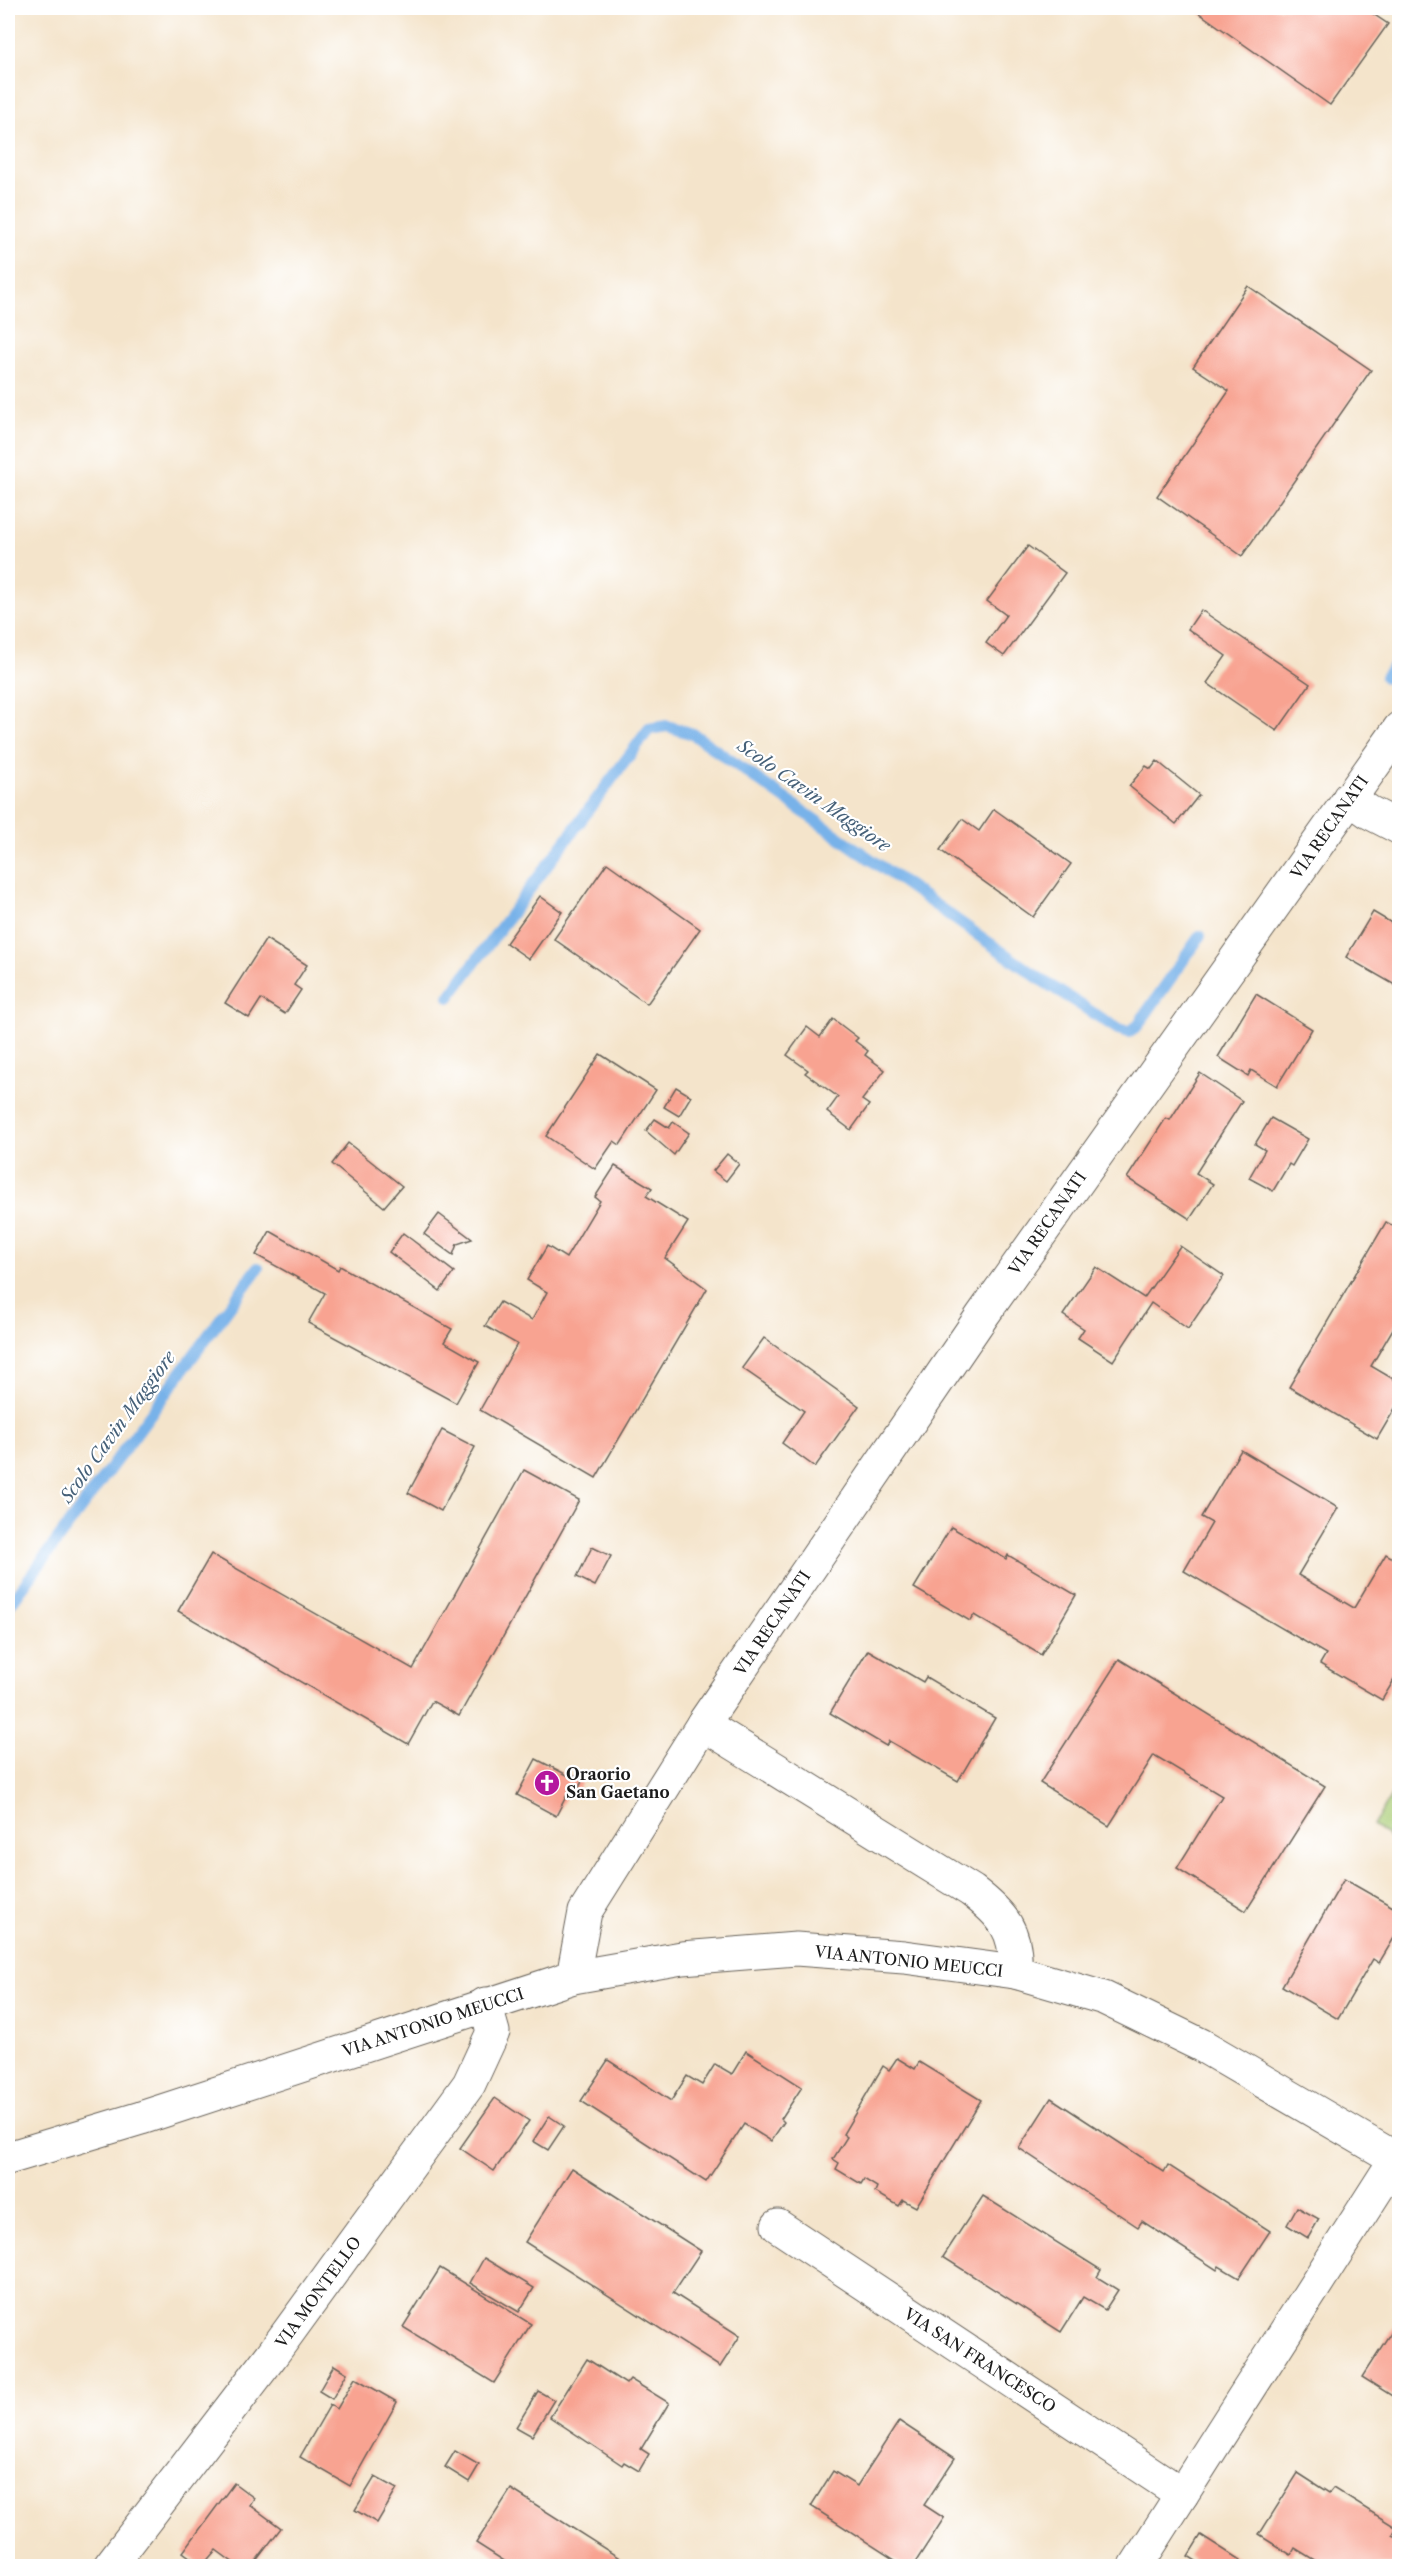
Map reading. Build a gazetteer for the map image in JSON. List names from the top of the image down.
{
  "streets": {
    "street": [
      "VIA RECANATI",
      "VIA ANTONIO MEUCCI",
      "VIA MONTELLO",
      "VIA SAN FRANCESCO"
    ]
  },
  "crossings": [
    ["VIA RECANATI", "VIA ANTONIO MEUCCI"],
    ["VIA ANTONIO MEUCCI", "VIA MONTELLO"]
  ],
  "water": ["Scolo Cavin Maggiore"],
  "places": {
    "church": ["Oraorio San Gaetano"]
  }
}
